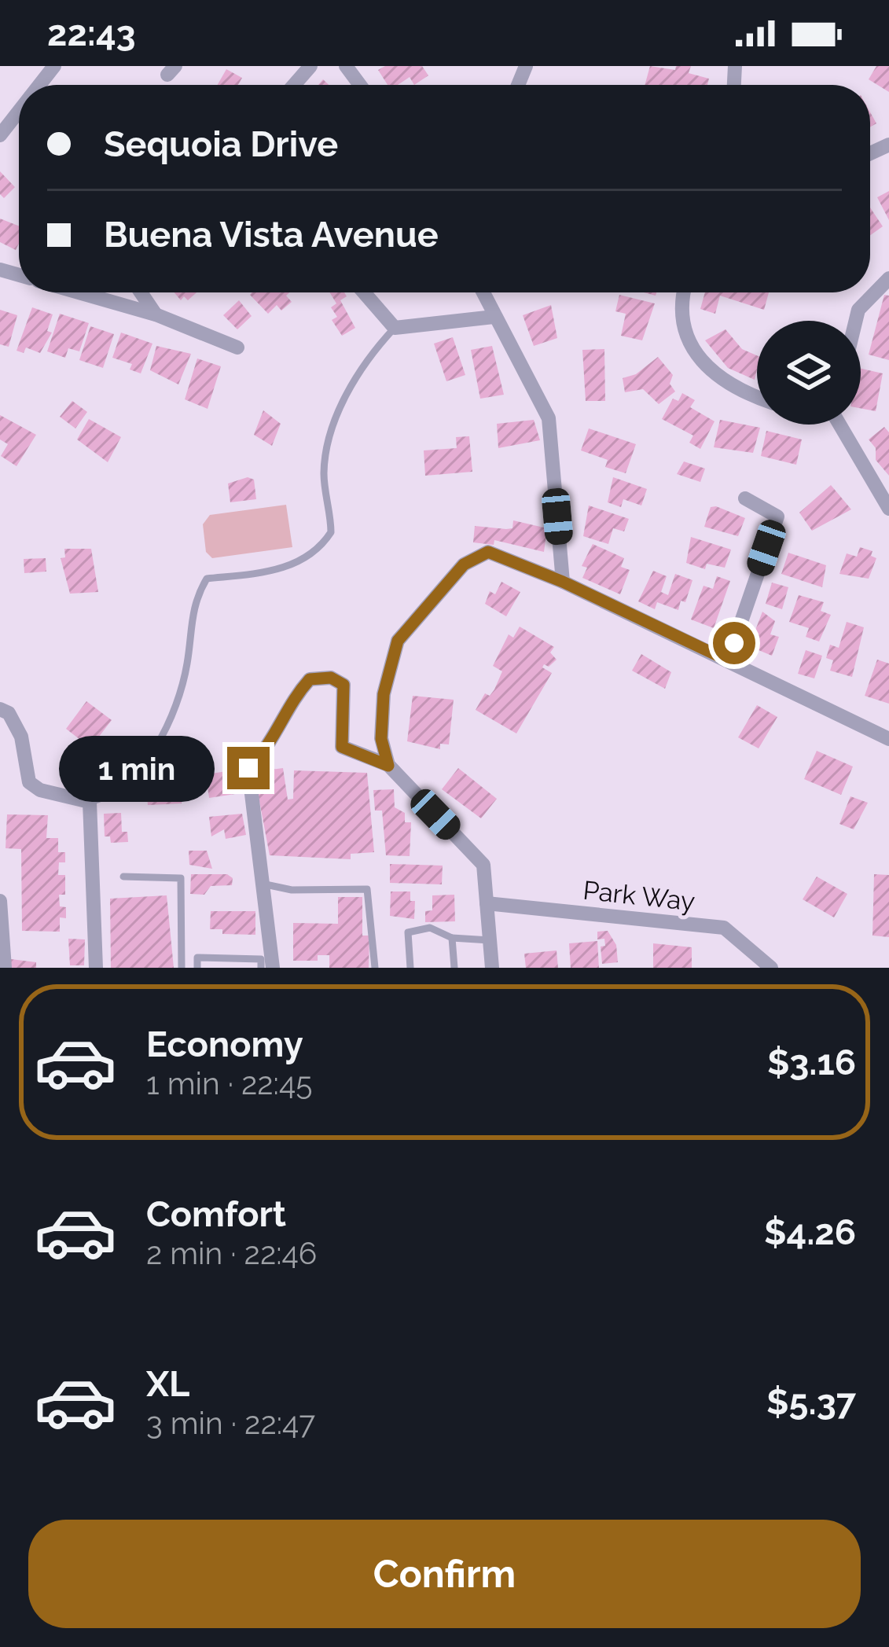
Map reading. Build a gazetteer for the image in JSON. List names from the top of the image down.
{
  "streets": {
    "street": ["Park Way"]
  },
  "page": {
    "status": "22:43",
    "banner": ["Sequoia Drive", "Buena Vista Avenue"],
    "bubble": "1 min",
    "list": [
      {
        "name": "Economy",
        "note": "1 min · 22:45",
        "value": "$3.16"
      },
      {
        "name": "Comfort",
        "note": "2 min · 22:46",
        "value": "$4.26"
      },
      {
        "name": "XL",
        "note": "3 min · 22:47",
        "value": "$5.37"
      }
    ],
    "buttons": "Confirm"
  }
}
